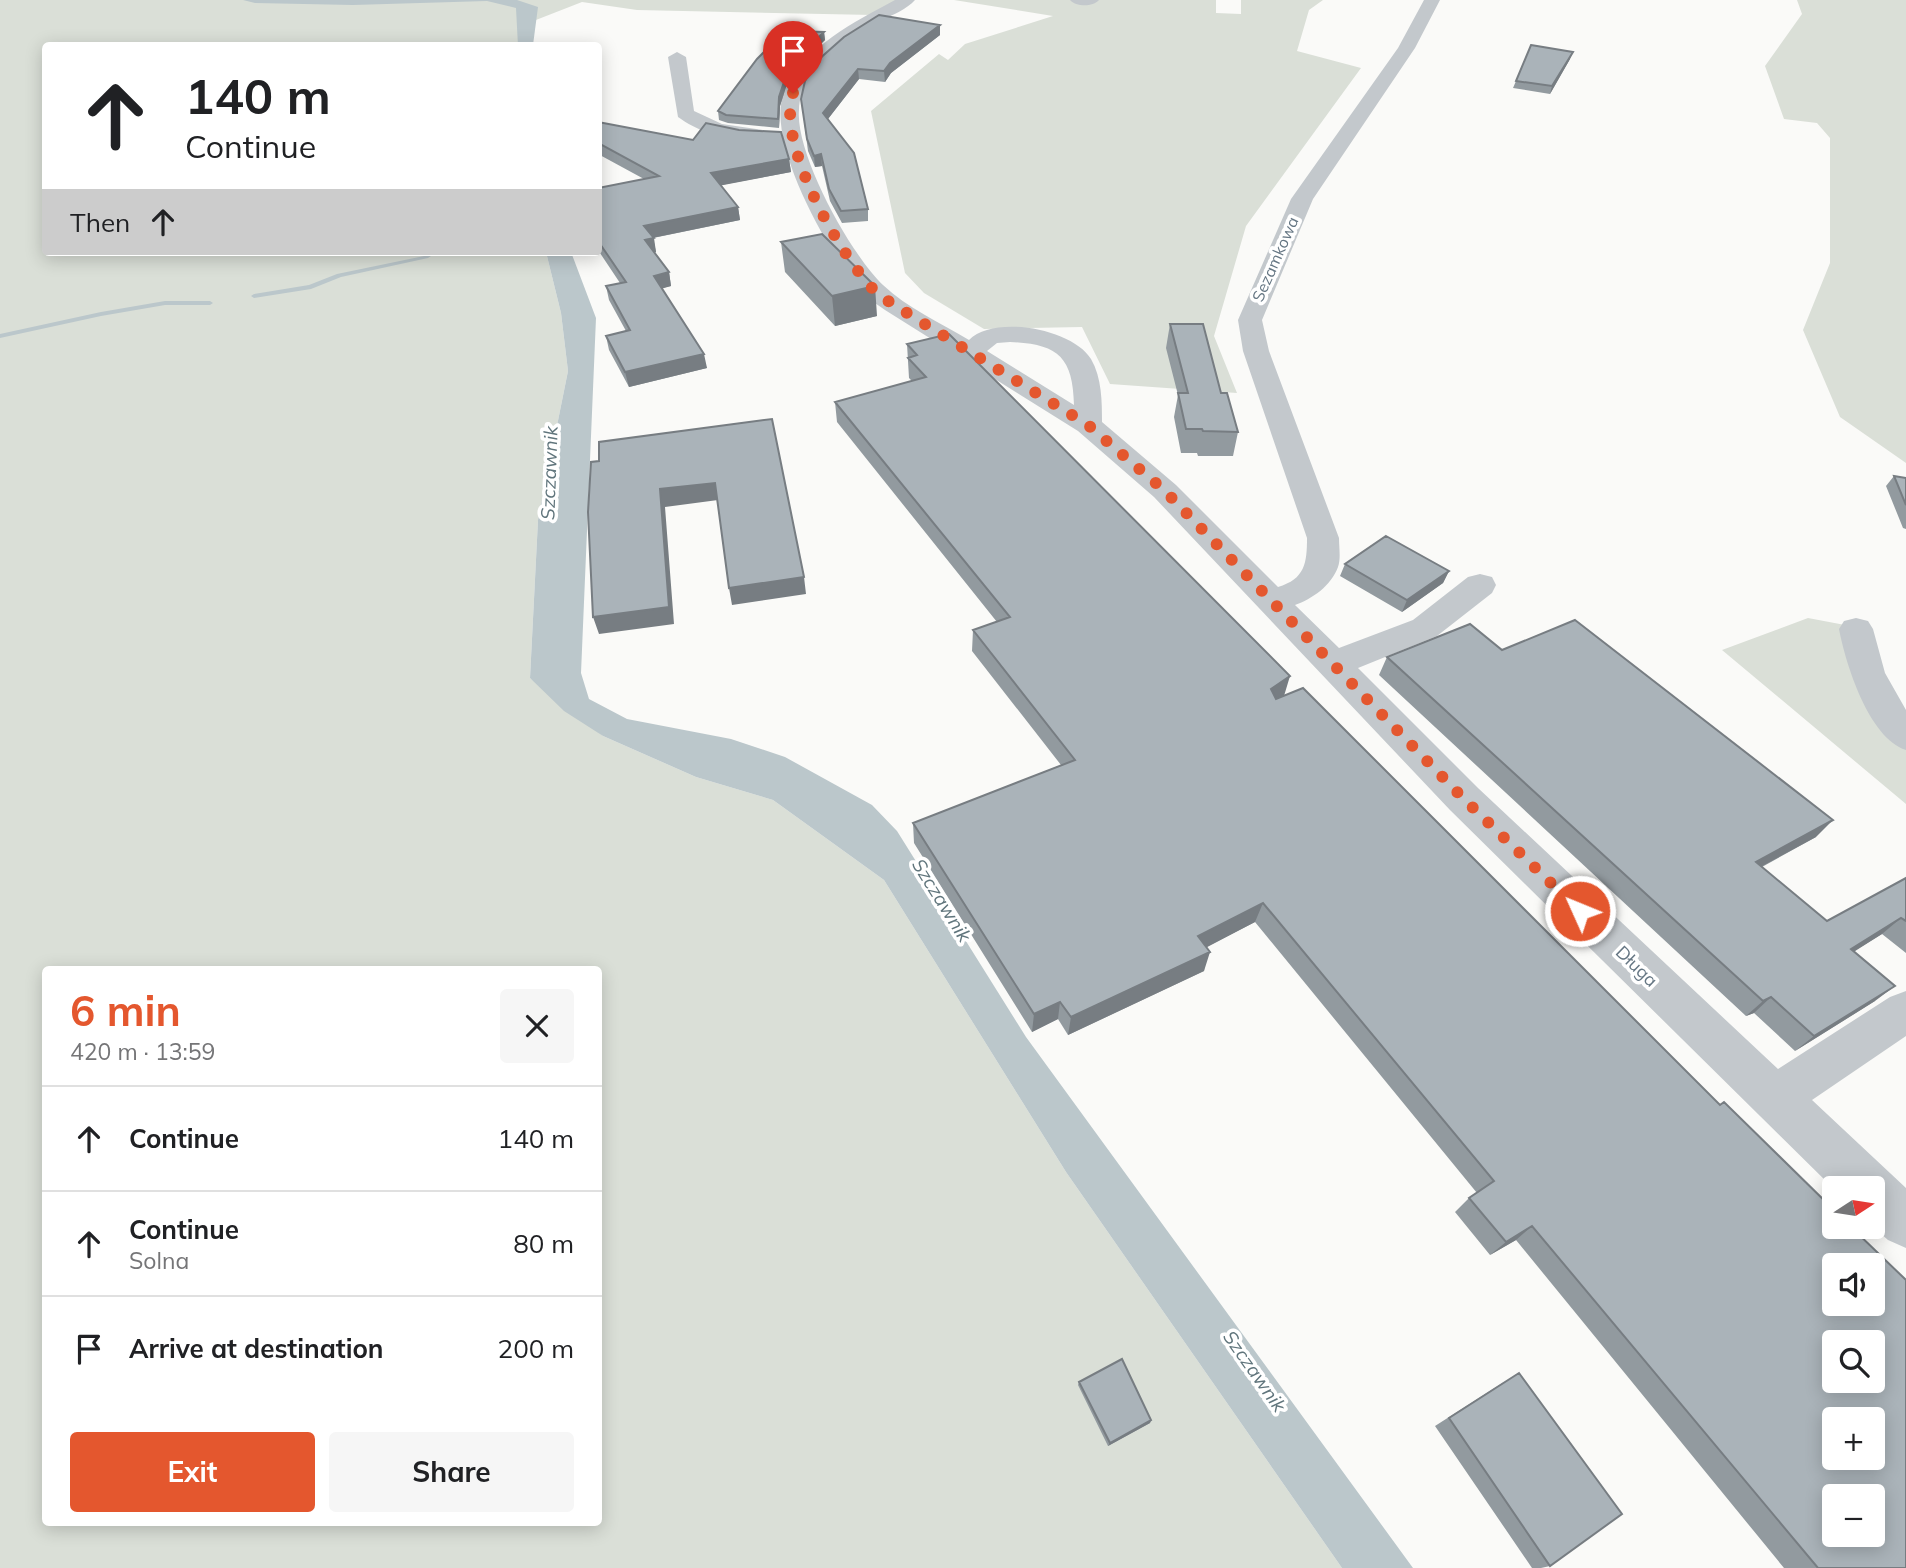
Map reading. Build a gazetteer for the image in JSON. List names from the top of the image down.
{
  "streets": {
    "street": ["Sezamkowa", "Długa"]
  },
  "crossings": [
    ["Sezamkowa", "Długa"]
  ],
  "water": ["Szczawnik"],
  "north": "right",
  "page": {
    "turn": ["140 m", "Continue"],
    "then": "Then",
    "heading": ["6 min", "420 m · 13:59"],
    "list": [
      {
        "name": "Continue",
        "value": "140 m"
      },
      {
        "name": "Continue",
        "note": "Solna",
        "value": "80 m"
      },
      {
        "name": "Arrive at destination",
        "value": "200 m"
      }
    ],
    "map_buttons": ["+", "−"],
    "buttons": ["Exit", "Share"]
  }
}
